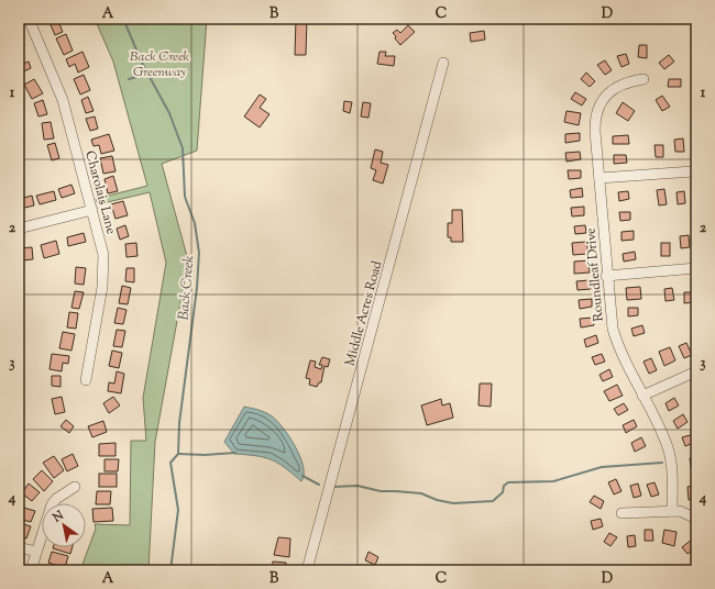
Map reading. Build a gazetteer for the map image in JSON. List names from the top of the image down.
{
  "streets": {
    "street": ["Charolais Lane", "Roundleaf Drive", "Middle Acres Road"]
  },
  "water": ["Back Creek"],
  "parks": ["Back Creek Greenway"],
  "north": "top left",
  "grid": {
    "columns": [
      "A",
      "B",
      "C",
      "D"
    ],
    "rows": [
      "1",
      "2",
      "3",
      "4"
    ]
  }
}
